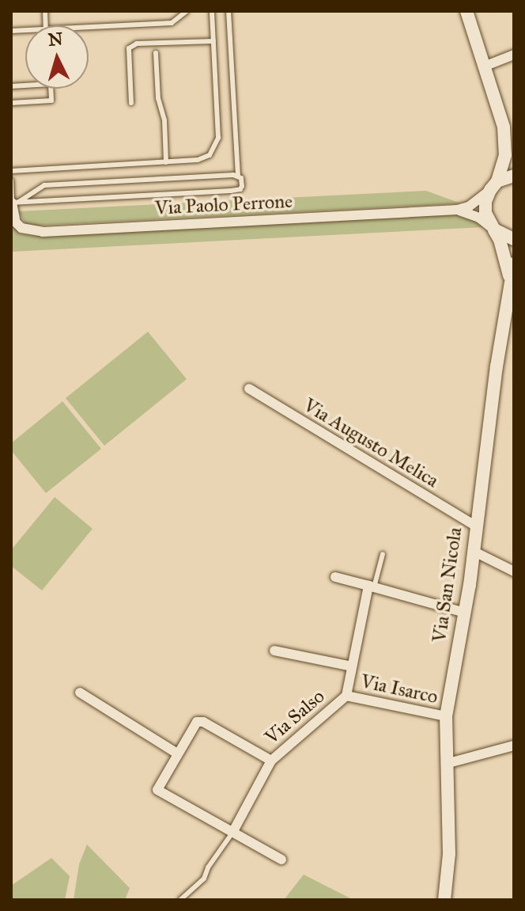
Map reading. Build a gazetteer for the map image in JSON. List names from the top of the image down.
{
  "streets": {
    "street": [
      "Via Paolo Perrone",
      "Via Augusto Melica",
      "Via San Nicola",
      "Via Isarco",
      "Via Salso"
    ]
  },
  "crossings": [
    ["Via Paolo Perrone", "Via San Nicola"],
    ["Via Augusto Melica", "Via San Nicola"],
    ["Via San Nicola", "Via Isarco"],
    ["Via Isarco", "Via Salso"]
  ],
  "north": "top"
}
